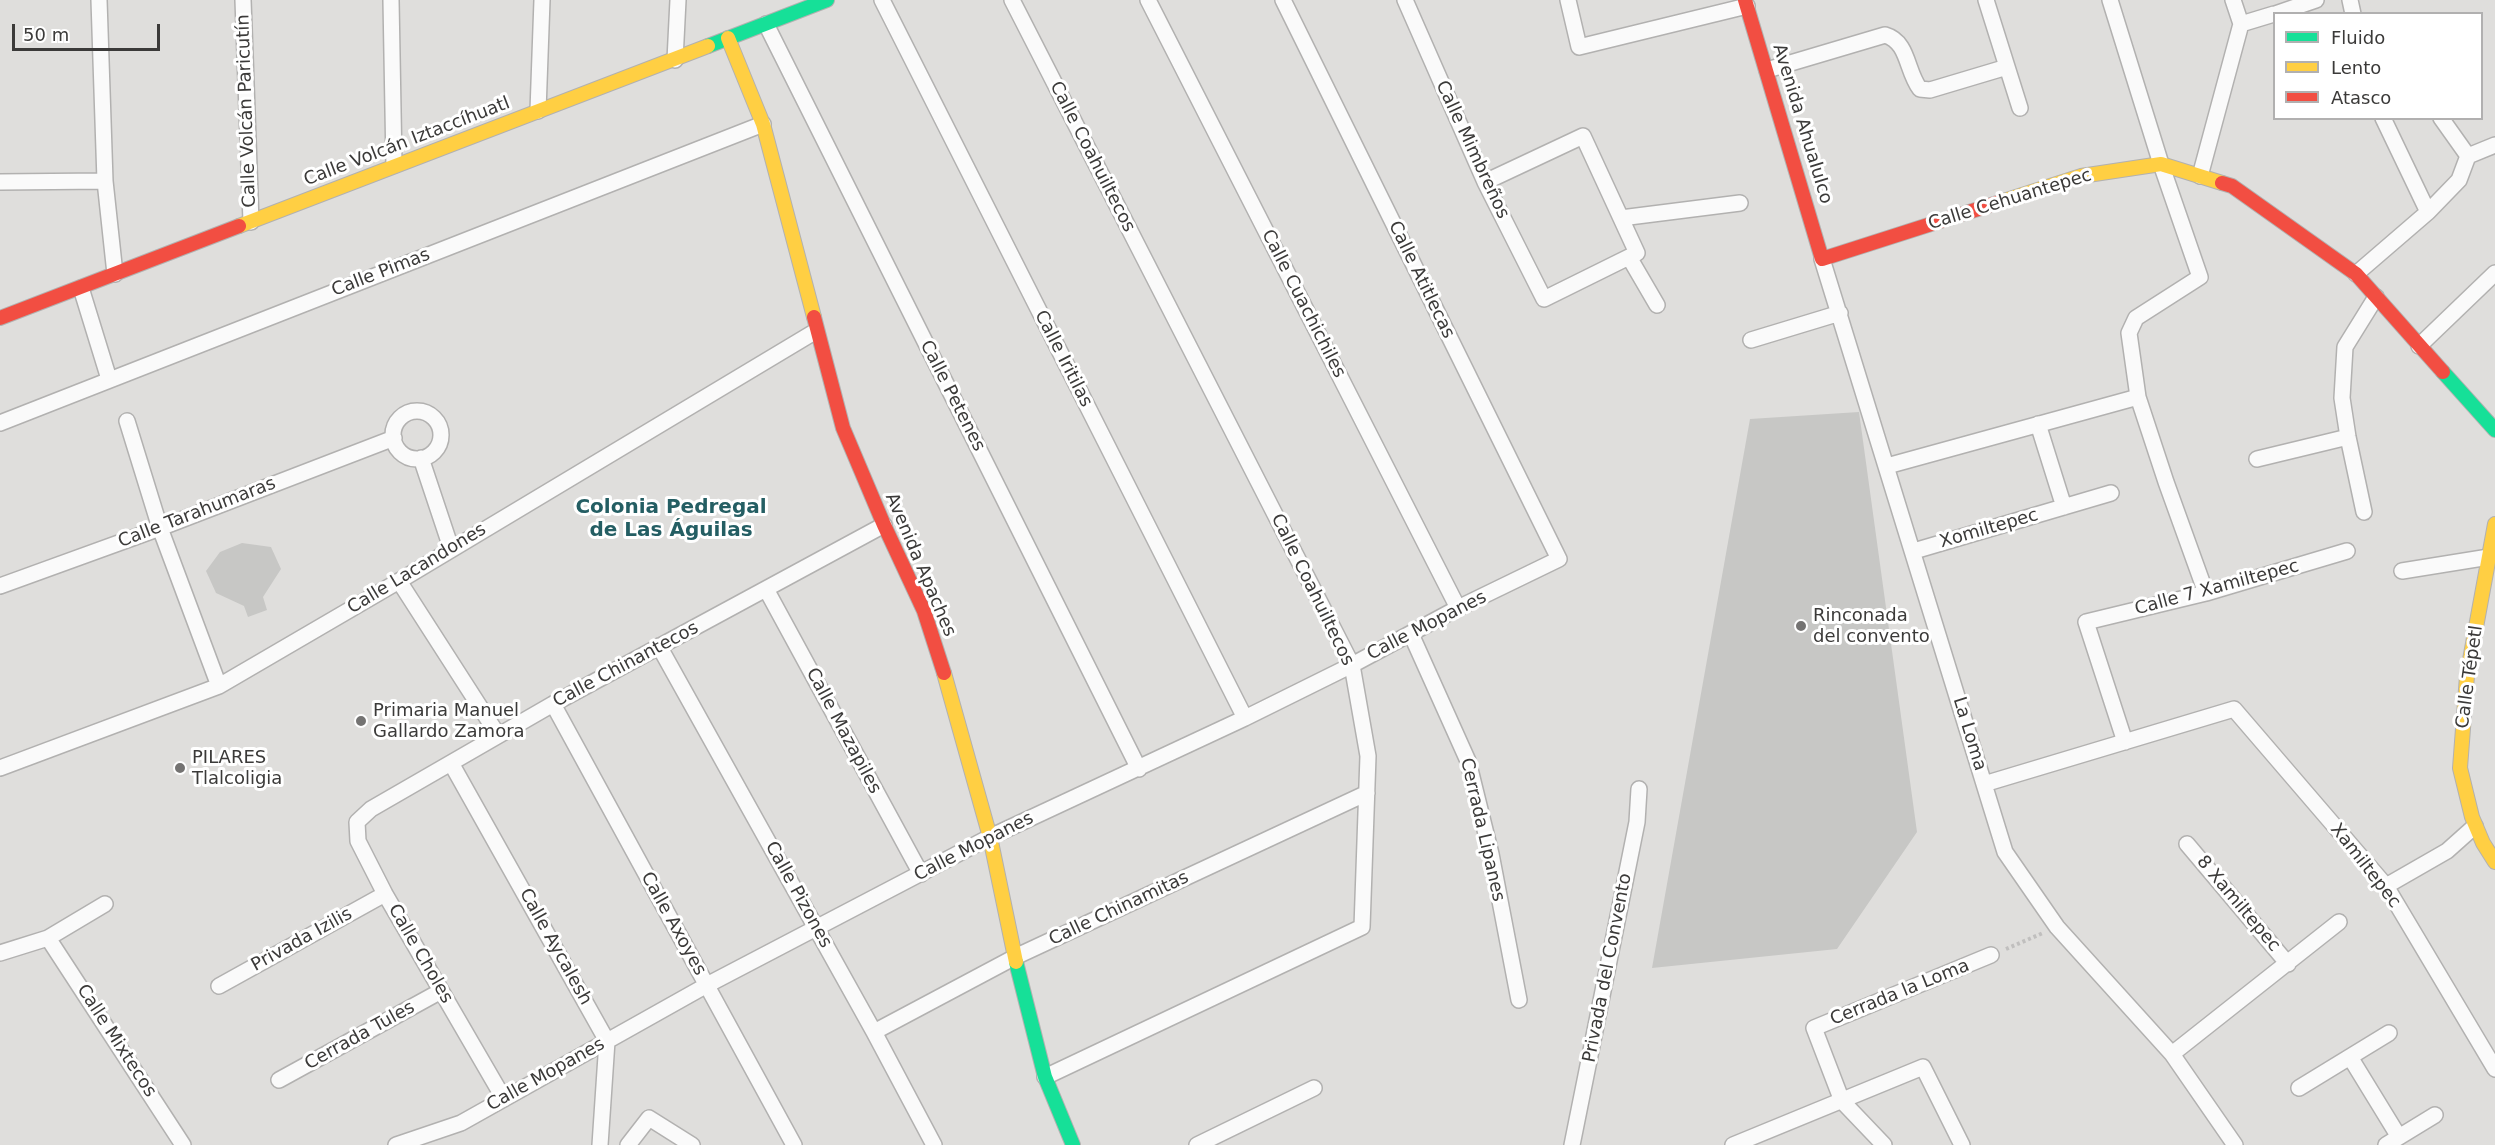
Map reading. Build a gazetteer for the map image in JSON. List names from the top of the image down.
{
  "streets": {
    "street": [
      "Calle Volcán Paricutín",
      "Avenida Ahualulco",
      "Calle Volcán Iztaccíhuatl",
      "Calle Mimbreños",
      "Calle Coahuiltecos",
      "Calle Cehuantepec",
      "Calle Pimas",
      "Calle Atitlecas",
      "Calle Cuachichiles",
      "Calle Iritilas",
      "Calle Petenes",
      "Calle Tarahumaras",
      "Xomiltepec",
      "Avenida Apaches",
      "Calle Lacandones",
      "Calle 7 Xamiltepec",
      "Calle Mopanes",
      "Calle Chinantecos",
      "Calle Tépetl",
      "Calle Mazapiles",
      "La Loma",
      "Cerrada Lipanes",
      "Xamiltepec",
      "Calle Pizones",
      "8 Xamiltepec",
      "Calle Chinamitas",
      "Calle Axoyes",
      "Privada Izilis",
      "Calle Aycalesh",
      "Calle Choles",
      "Privada del Convento",
      "Cerrada la Loma",
      "Cerrada Tules",
      "Calle Mixtecos"
    ]
  },
  "crossings": [
    ["Calle Volcán Paricutín", "Calle Volcán Iztaccíhuatl"],
    ["Avenida Ahualulco", "Calle Cehuantepec"],
    ["Avenida Ahualulco", "La Loma"],
    ["Calle Volcán Iztaccíhuatl", "Calle Petenes"],
    ["Calle Volcán Iztaccíhuatl", "Avenida Apaches"],
    ["Calle Coahuiltecos", "Avenida Apaches"],
    ["Calle Coahuiltecos", "Calle Mopanes"],
    ["Calle Coahuiltecos", "Calle Chinamitas"],
    ["Calle Cehuantepec", "La Loma"],
    ["Calle Pimas", "Avenida Apaches"],
    ["Calle Atitlecas", "Calle Mopanes"],
    ["Calle Cuachichiles", "Calle Mopanes"],
    ["Calle Iritilas", "Calle Mopanes"],
    ["Calle Petenes", "Calle Mopanes"],
    ["Xomiltepec", "La Loma"],
    ["Avenida Apaches", "Calle Lacandones"],
    ["Avenida Apaches", "Calle Mopanes"],
    ["Avenida Apaches", "Calle Chinantecos"],
    ["Avenida Apaches", "Calle Chinamitas"],
    ["Calle 7 Xamiltepec", "Xamiltepec"],
    ["Calle Mopanes", "Calle Mazapiles"],
    ["Calle Mopanes", "Cerrada Lipanes"],
    ["Calle Mopanes", "Calle Pizones"],
    ["Calle Mopanes", "Calle Axoyes"],
    ["Calle Mopanes", "Calle Aycalesh"],
    ["Calle Mopanes", "Calle Choles"],
    ["Calle Chinantecos", "Calle Mazapiles"],
    ["Calle Chinantecos", "Calle Pizones"],
    ["Calle Chinantecos", "Calle Axoyes"],
    ["Calle Chinantecos", "Calle Aycalesh"],
    ["Calle Chinantecos", "Calle Choles"],
    ["La Loma", "Cerrada la Loma"],
    ["Calle Pizones", "Calle Chinamitas"],
    ["Privada Izilis", "Calle Choles"],
    ["Calle Choles", "Cerrada Tules"]
  ],
  "districts": ["Colonia Pedregal de Las Águilas"],
  "places": ["Rinconada del convento", "Primaria Manuel Gallardo Zamora", "PILARES Tlalcoligia"],
  "legend": ["Fluido", "Lento", "Atasco"],
  "scale_bar": "50 m"
}
